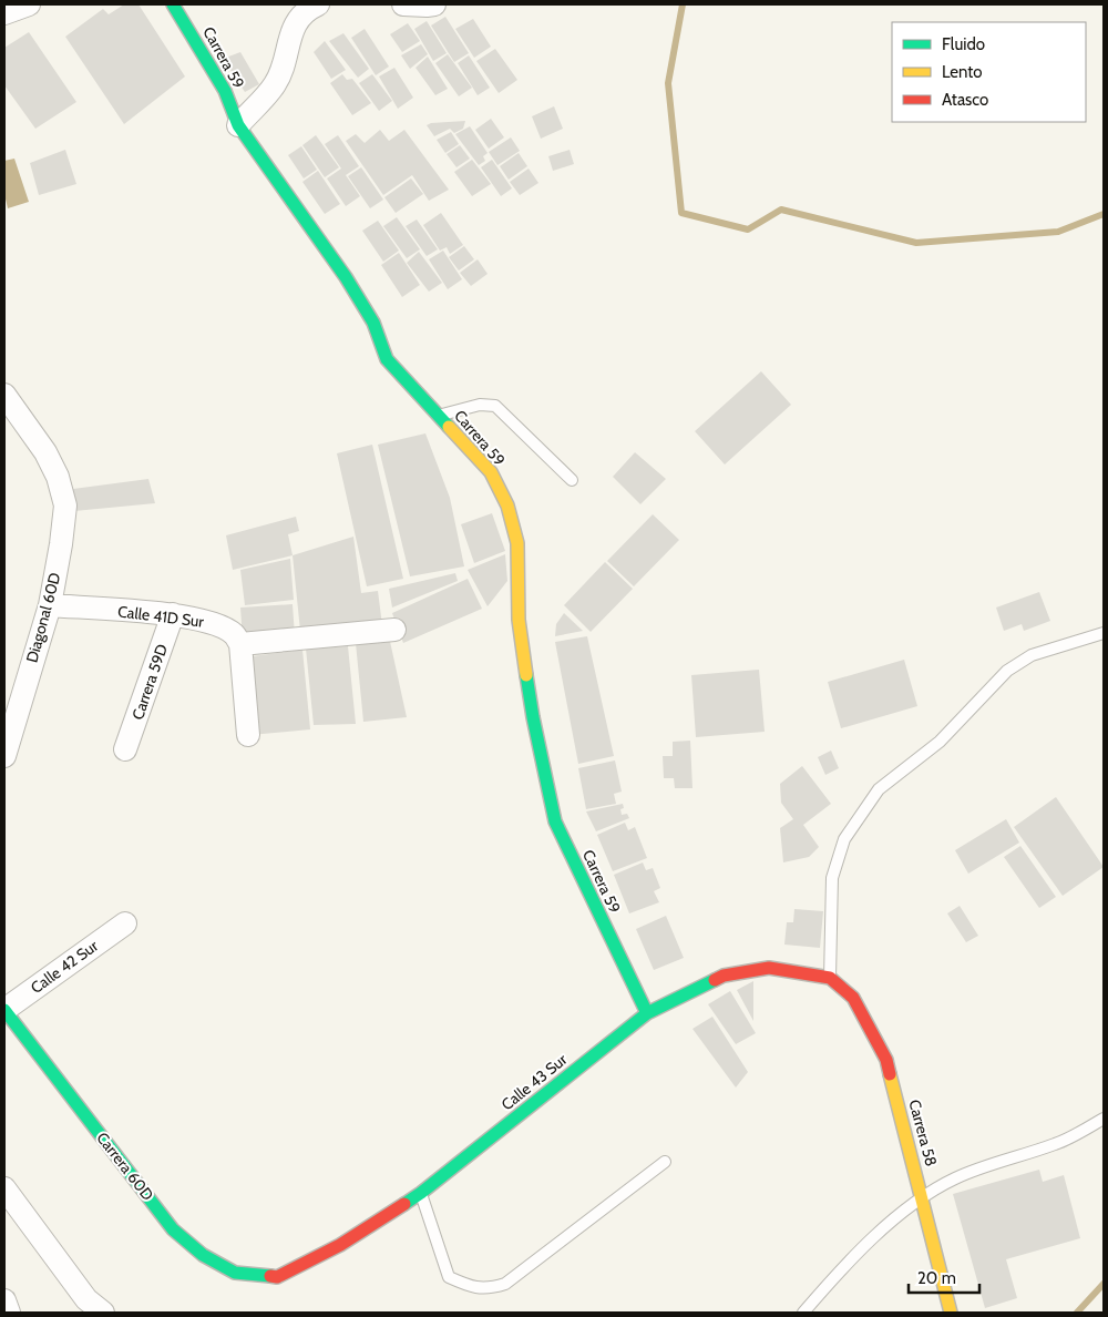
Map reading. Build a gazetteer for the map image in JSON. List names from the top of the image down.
{
  "streets": {
    "main road": [
      "Carrera 59",
      "Calle 43 Sur",
      "Carrera 58",
      "Carrera 60D"
    ],
    "street": [
      "Calle 41D Sur",
      "Diagonal 60D",
      "Carrera 59D",
      "Calle 42 Sur"
    ]
  },
  "crossings": [
    ["Carrera 59", "Calle 43 Sur"],
    ["Calle 41D Sur", "Diagonal 60D"],
    ["Calle 41D Sur", "Carrera 59D"],
    ["Calle 42 Sur", "Carrera 60D"],
    ["Calle 43 Sur", "Carrera 58"],
    ["Calle 43 Sur", "Carrera 60D"]
  ],
  "legend": ["Fluido", "Lento", "Atasco"],
  "scale_bar": "20 m"
}
